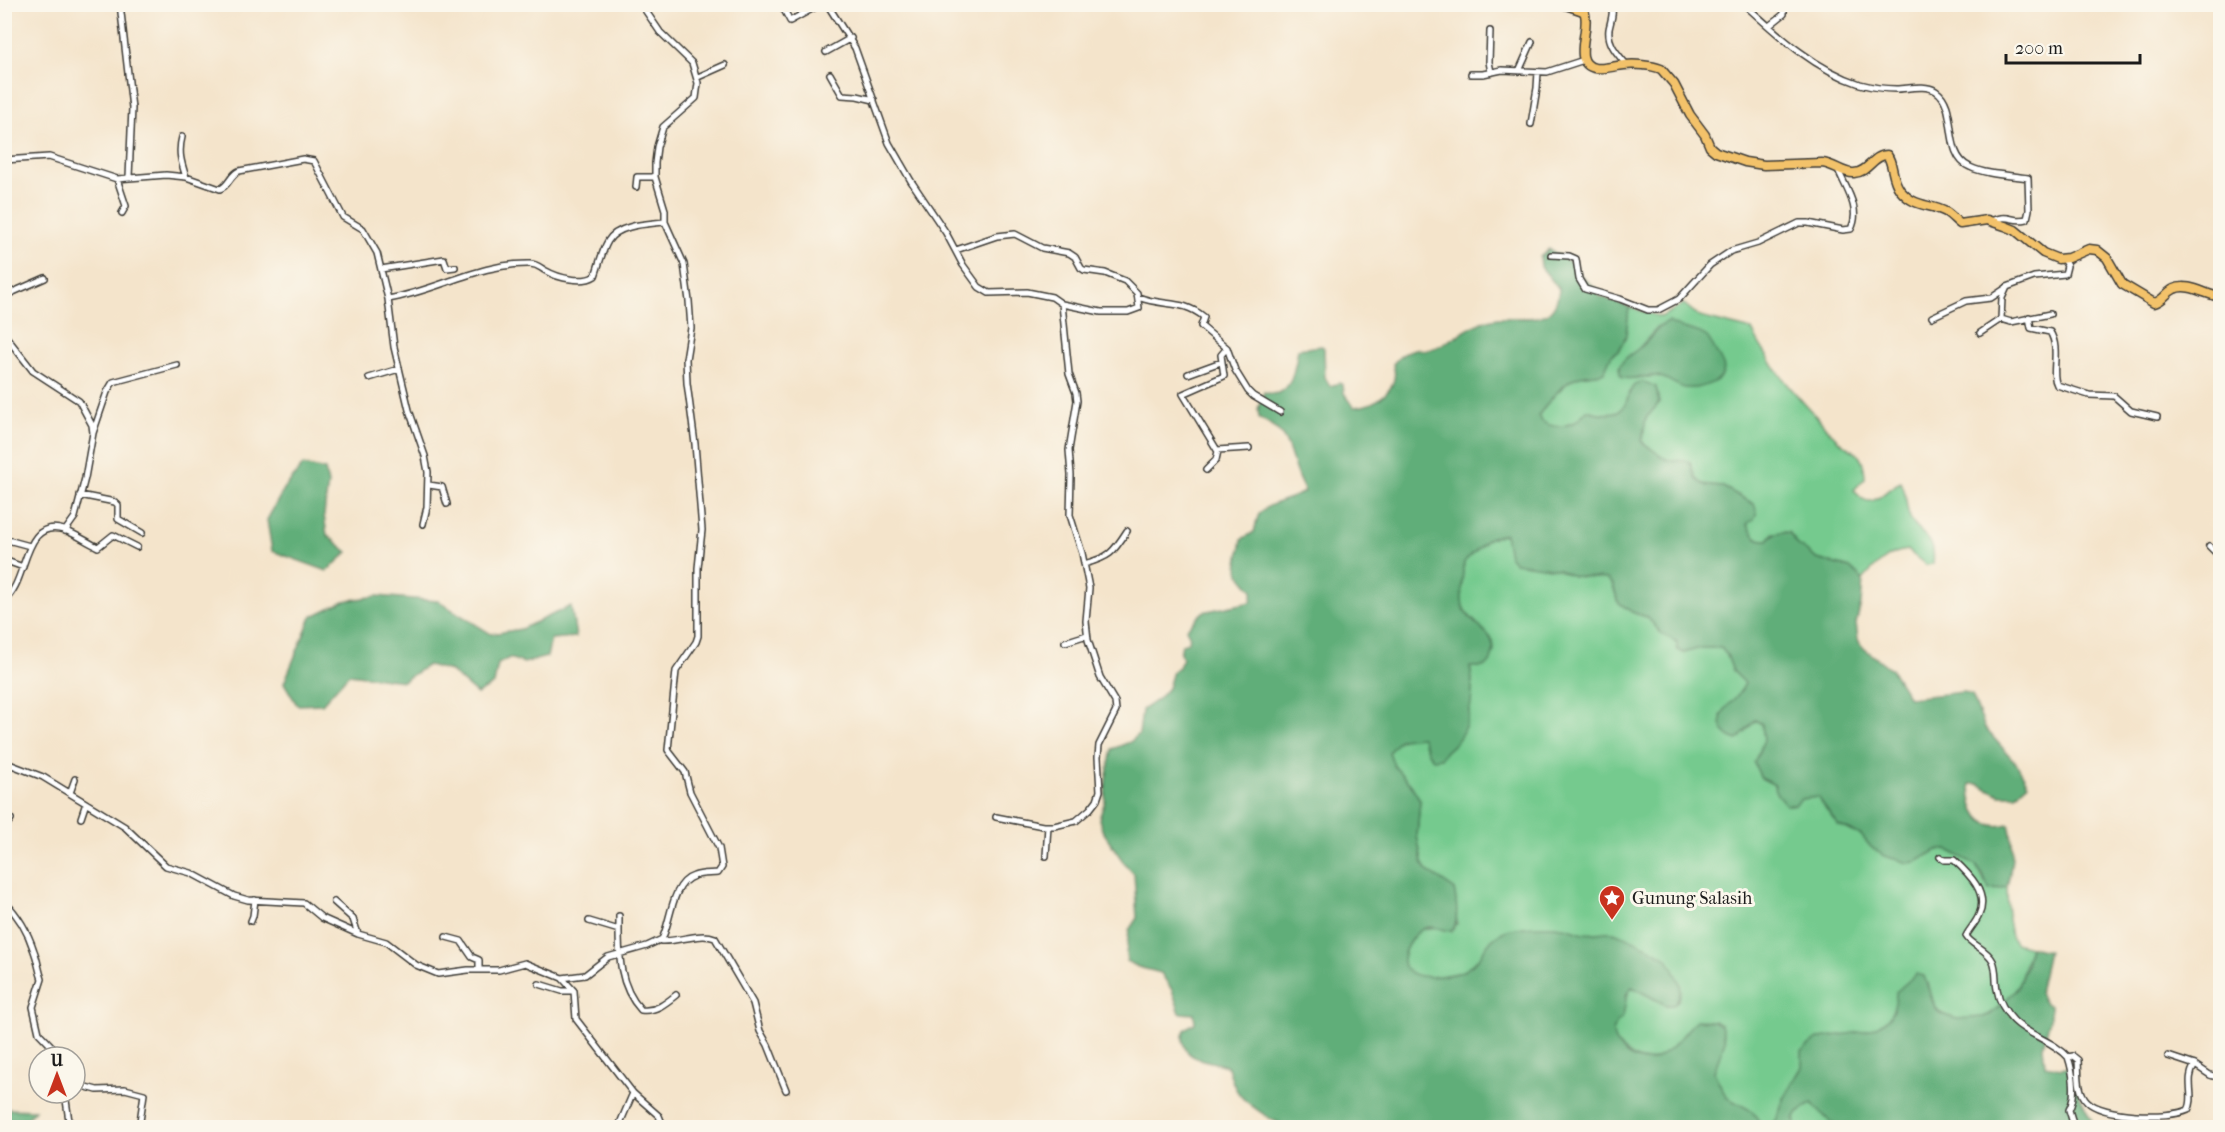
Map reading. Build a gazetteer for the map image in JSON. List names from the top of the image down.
{
  "places": {
    "place": ["Gunung Salasih"]
  },
  "scale_bar": "200 m",
  "north": "top"
}
